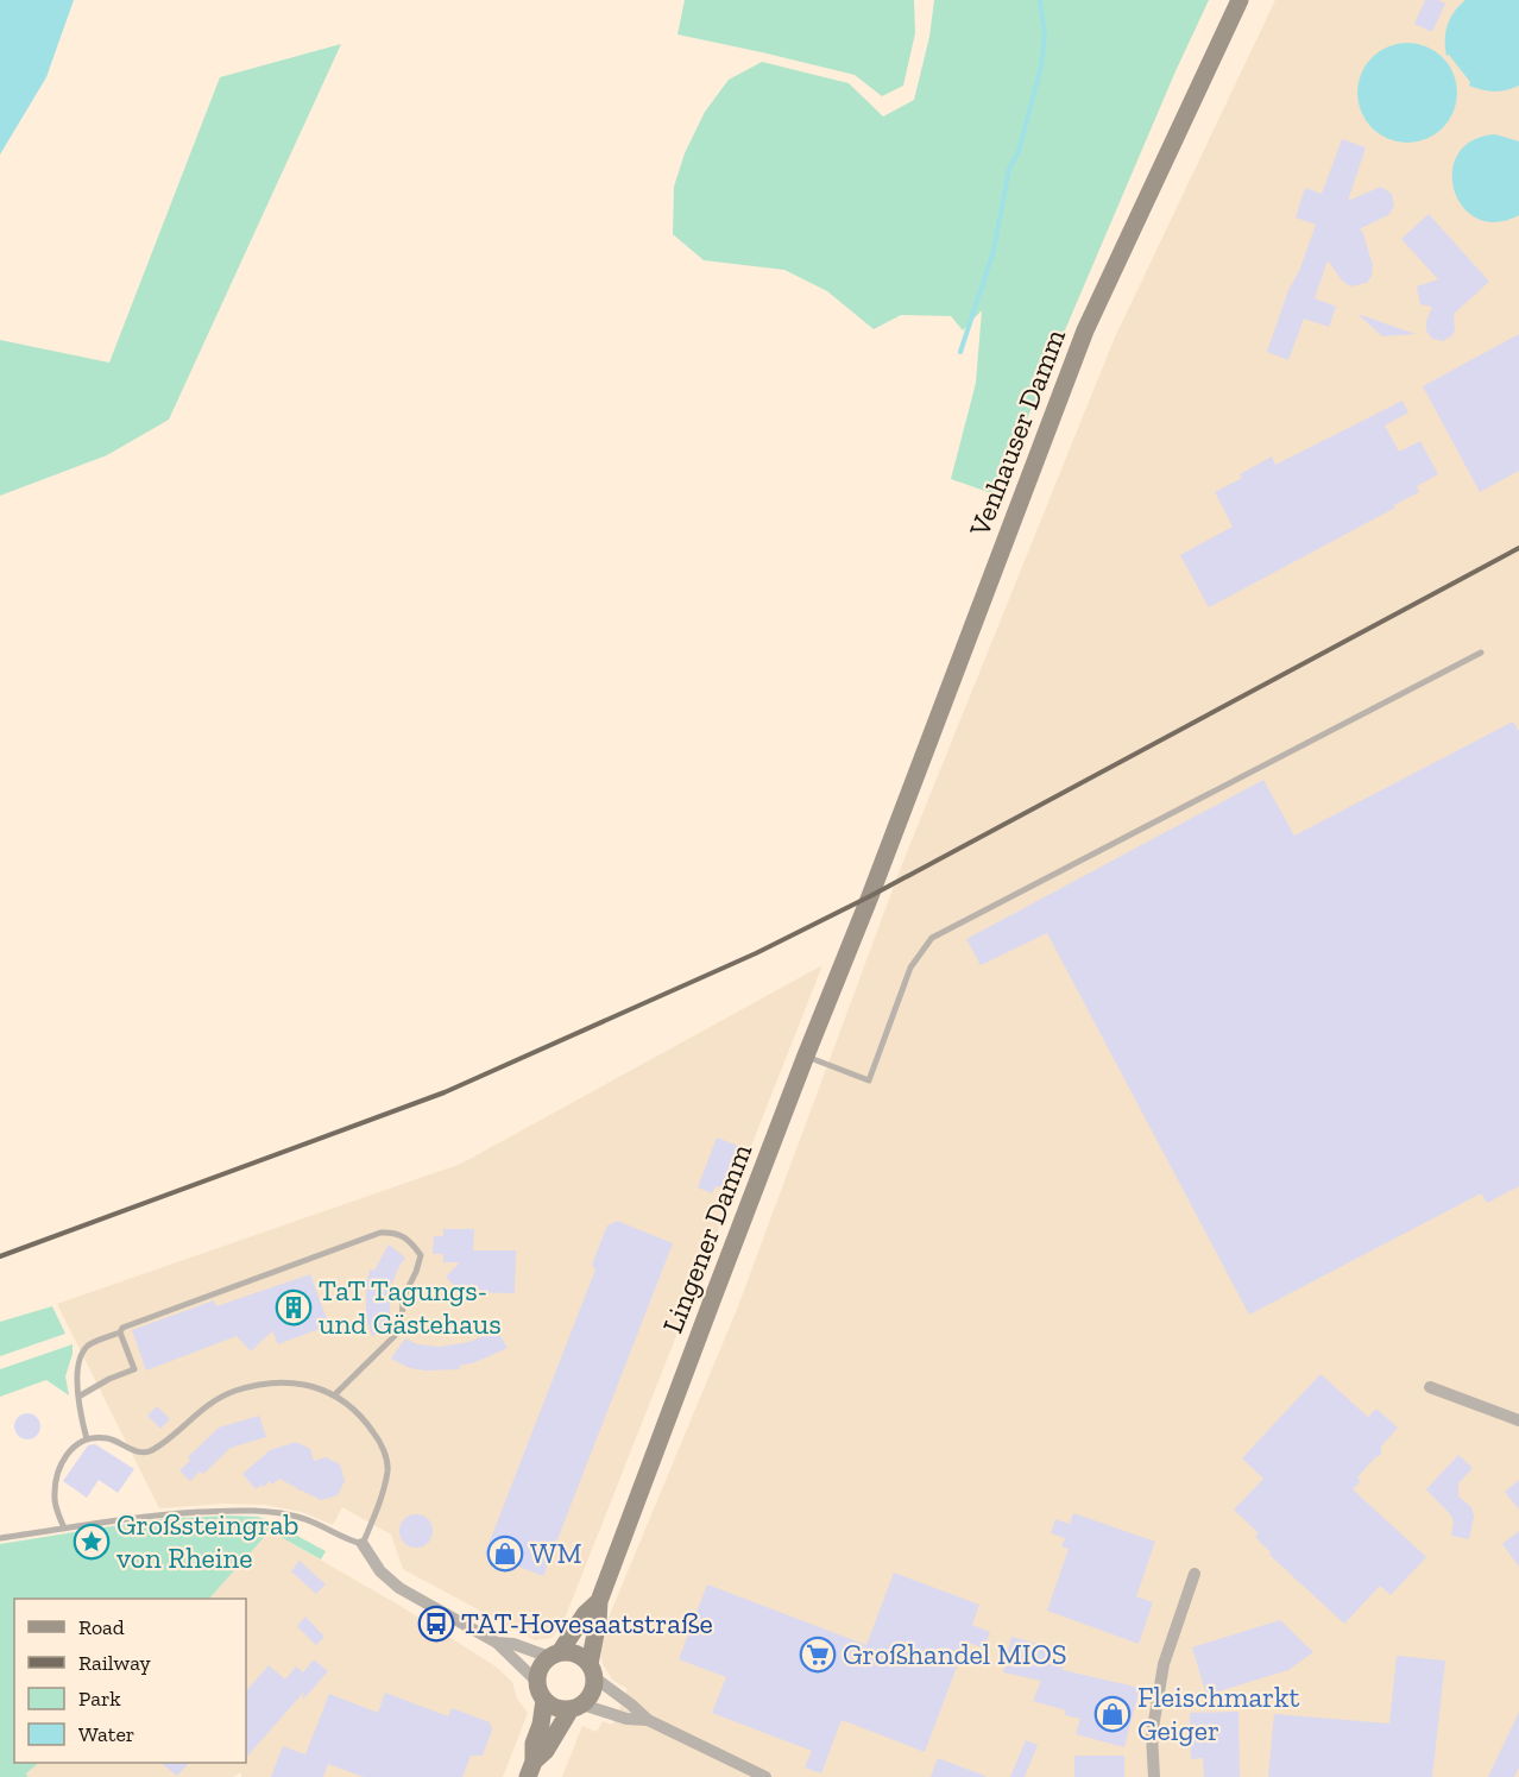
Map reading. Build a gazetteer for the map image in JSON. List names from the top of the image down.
{
  "streets": {
    "main road": ["Venhauser Damm", "Lingener Damm"]
  },
  "crossings": [
    ["Venhauser Damm", "Lingener Damm"]
  ],
  "places": {
    "building": ["TaT Tagungs- und Gästehaus"],
    "place": ["Großsteingrab von Rheine"],
    "shop": ["WM", "Fleischmarkt Geiger"],
    "bus stop": ["TAT-Hovesaatstraße"],
    "supermarket": ["Großhandel MIOS"]
  },
  "legend": [
    "Road",
    "Railway",
    "Park",
    "Water"
  ]
}
